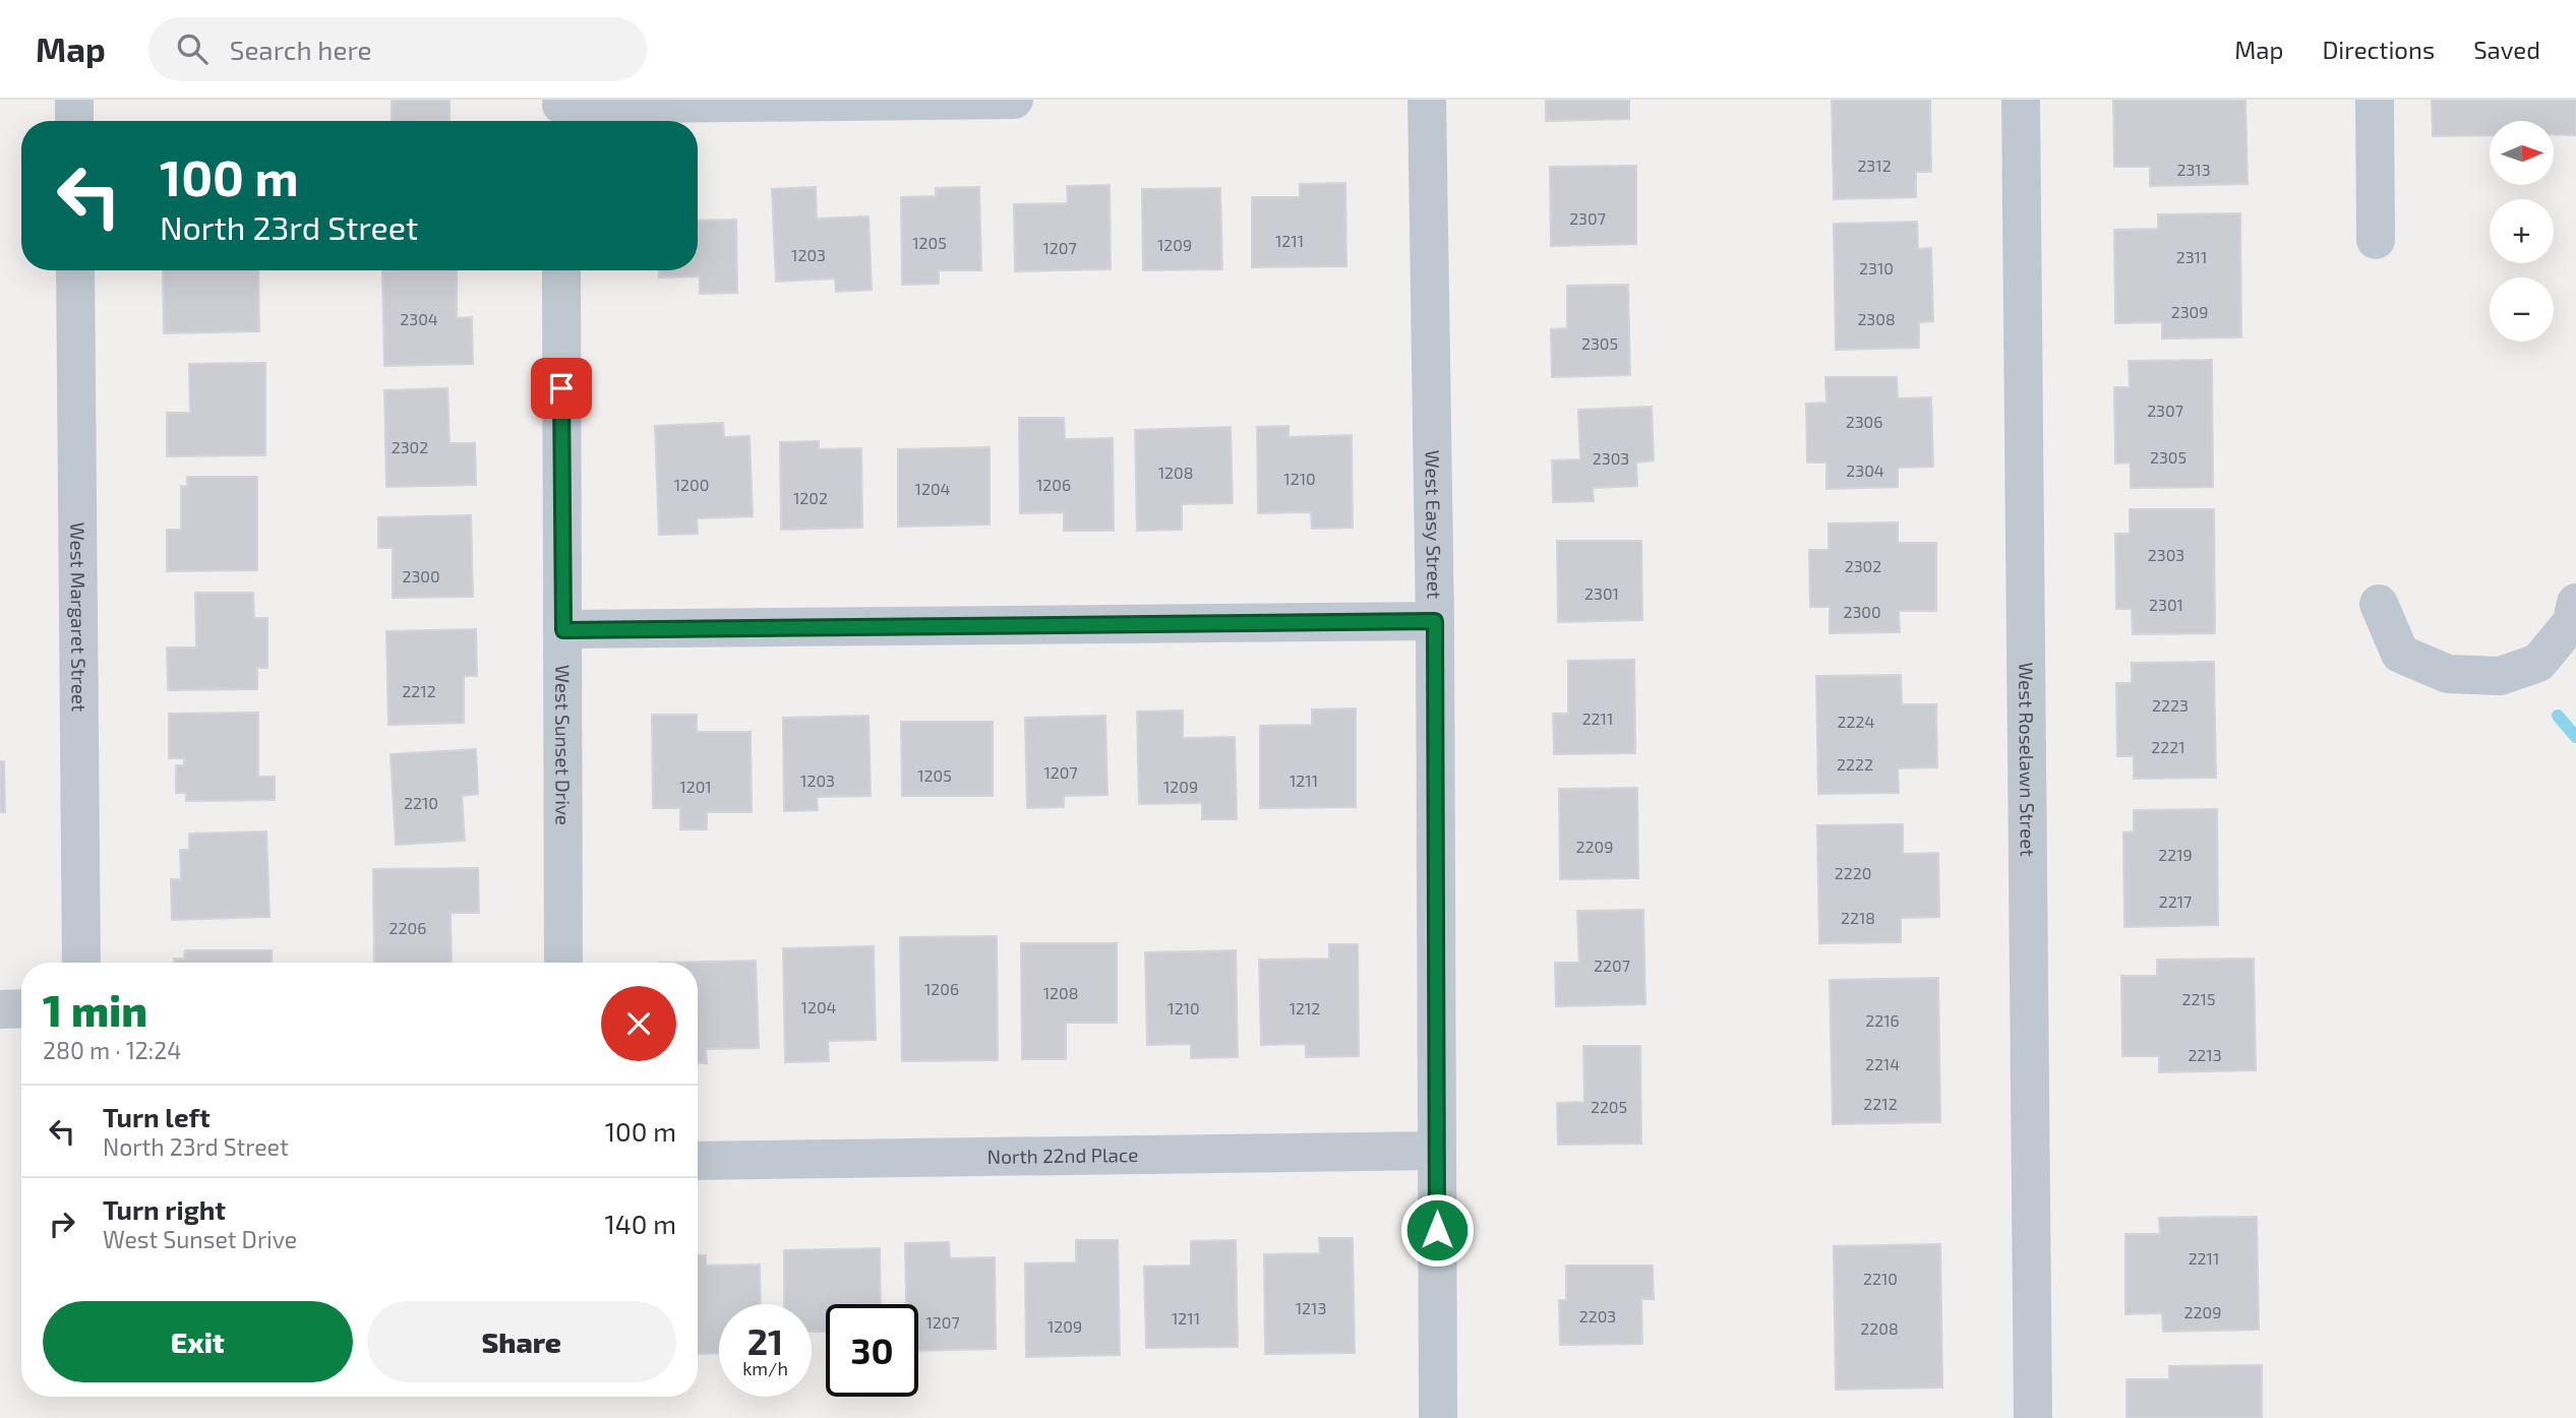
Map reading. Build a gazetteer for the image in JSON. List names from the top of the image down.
{
  "streets": {
    "street": [
      "West Easy Street",
      "West Margaret Street",
      "West Sunset Drive",
      "West Roselawn Street",
      "North 22nd Place"
    ]
  },
  "crossings": [
    ["West Easy Street", "North 22nd Place"]
  ],
  "house_numbers": [
    "2312",
    "2313",
    "2307",
    "1211",
    "1205",
    "1209",
    "1207",
    "1203",
    "2311",
    "2310",
    "2309",
    "2304",
    "2308",
    "2305",
    "2307",
    "2306",
    "2302",
    "2305",
    "2303",
    "2304",
    "1208",
    "1210",
    "1200",
    "1206",
    "1204",
    "1202",
    "2303",
    "2302",
    "2300",
    "2301",
    "2301",
    "2300",
    "2212",
    "2223",
    "2211",
    "2224",
    "2221",
    "2222",
    "1207",
    "1205",
    "1203",
    "1211",
    "1201",
    "1209",
    "2210",
    "2209",
    "2219",
    "2220",
    "2217",
    "2218",
    "2206",
    "2207",
    "1206",
    "1208",
    "2215",
    "1204",
    "1210",
    "1212",
    "2216",
    "2213",
    "2214",
    "2212",
    "2205",
    "2211",
    "2210",
    "1213",
    "2209",
    "2203",
    "1211",
    "1207",
    "1209",
    "2208"
  ],
  "north": "right",
  "page": {
    "header": "Map",
    "search": "Search here",
    "nav": ["Map", "Directions", "Saved"],
    "map_buttons": ["+", "−"],
    "turn": ["100 m", "North 23rd Street"],
    "heading": ["1 min", "280 m · 12:24"],
    "list": [
      {
        "name": "Turn left",
        "note": "North 23rd Street",
        "value": "100 m"
      },
      {
        "name": "Turn right",
        "note": "West Sunset Drive",
        "value": "140 m"
      }
    ],
    "buttons": ["Exit", "Share"],
    "speed": "21 km/h",
    "limit": "30"
  }
}
